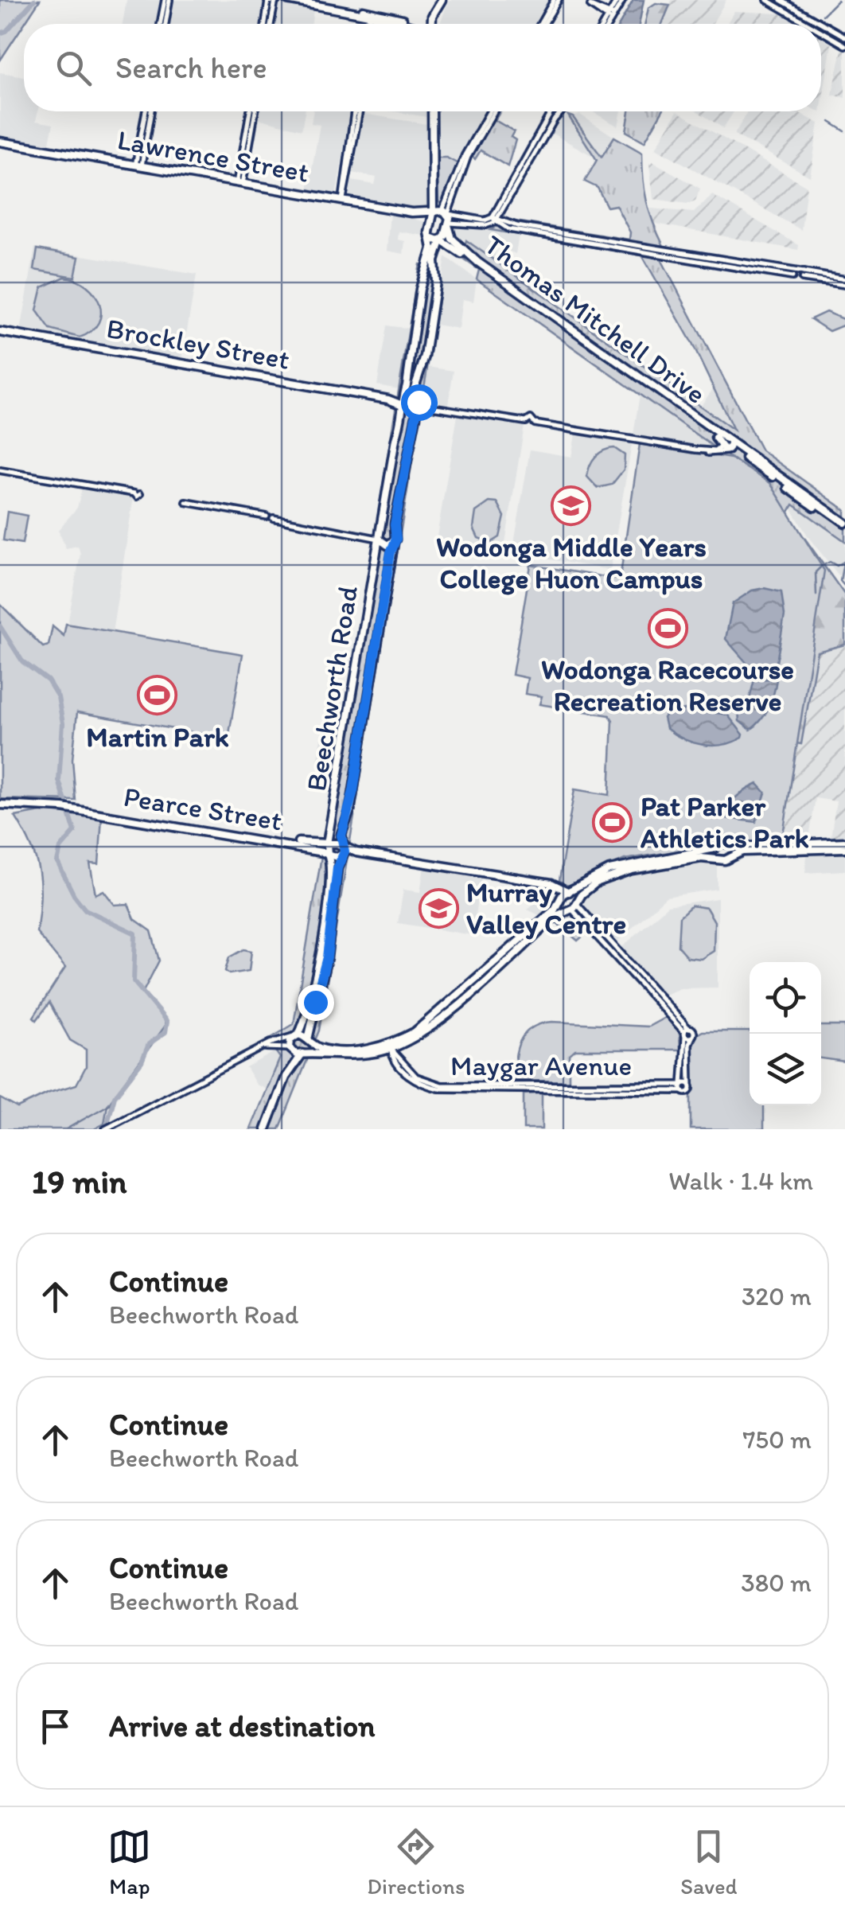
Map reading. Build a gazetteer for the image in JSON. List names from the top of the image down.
{
  "streets": {
    "main road": [
      "Lawrence Street",
      "Thomas Mitchell Drive",
      "Brockley Street",
      "Beechworth Road",
      "Pearce Street"
    ],
    "street": ["Maygar Avenue"]
  },
  "crossings": [
    ["Lawrence Street", "Beechworth Road"],
    ["Thomas Mitchell Drive", "Beechworth Road"],
    ["Brockley Street", "Beechworth Road"],
    ["Beechworth Road", "Pearce Street"]
  ],
  "places": {
    "school or university": ["Wodonga Middle Years College Huon Campus", "Murray Valley Centre"],
    "sports": ["Wodonga Racecourse Recreation Reserve", "Martin Park", "Pat Parker Athletics Park"]
  },
  "page": {
    "search": "Search here",
    "heading": ["19 min", "Walk · 1.4 km"],
    "list": [
      ["Continue", "Beechworth Road", "320 m"],
      ["Continue", "Beechworth Road", "750 m"],
      ["Continue", "Beechworth Road", "380 m"],
      "Arrive at destination"
    ],
    "nav": ["Map", "Directions", "Saved"]
  }
}
